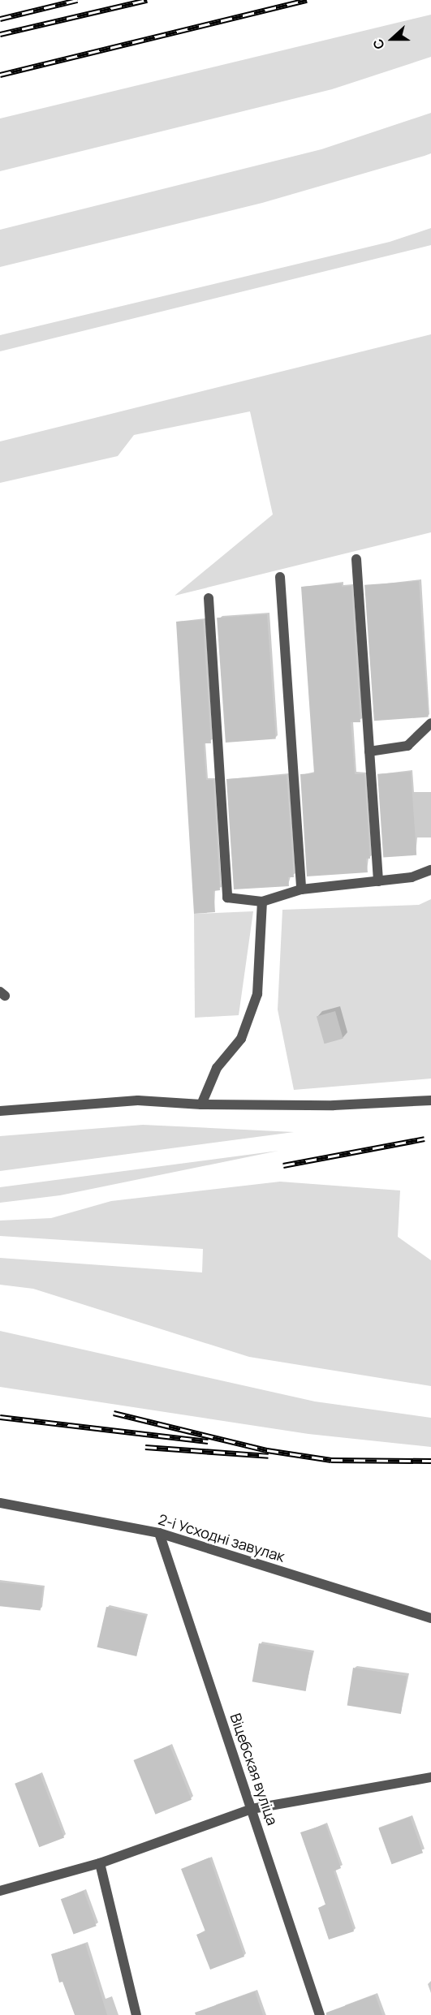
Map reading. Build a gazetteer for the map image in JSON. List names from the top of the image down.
{
  "streets": {
    "street": ["2-і Усходні завулак", "Віцебская вуліца"]
  },
  "crossings": [
    ["2-і Усходні завулак", "Віцебская вуліца"]
  ],
  "north": "left"
}
